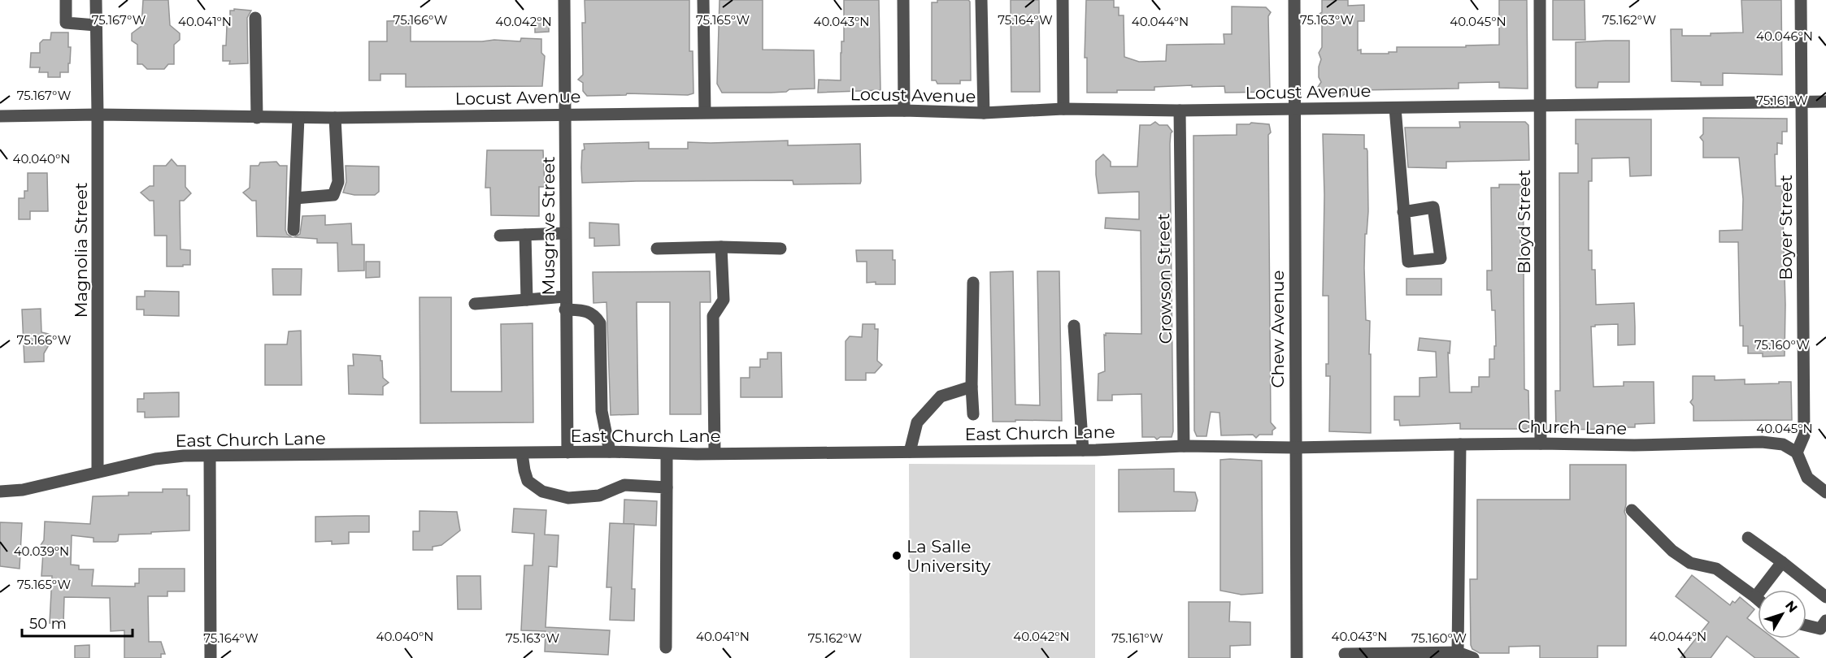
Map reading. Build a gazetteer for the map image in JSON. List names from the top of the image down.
{
  "streets": {
    "street": [
      "Locust Avenue",
      "Bloyd Street",
      "Musgrave Street",
      "Boyer Street",
      "Magnolia Street",
      "Crowson Street",
      "Chew Avenue",
      "Church Lane",
      "East Church Lane"
    ]
  },
  "crossings": [
    ["Locust Avenue", "Bloyd Street"],
    ["Locust Avenue", "Musgrave Street"],
    ["Locust Avenue", "Boyer Street"],
    ["Locust Avenue", "Magnolia Street"],
    ["Locust Avenue", "Crowson Street"],
    ["Locust Avenue", "Chew Avenue"],
    ["Bloyd Street", "Church Lane"],
    ["Musgrave Street", "East Church Lane"],
    ["Boyer Street", "Church Lane"],
    ["Magnolia Street", "East Church Lane"],
    ["Crowson Street", "East Church Lane"],
    ["Chew Avenue", "Church Lane"],
    ["Chew Avenue", "East Church Lane"],
    ["Church Lane", "East Church Lane"]
  ],
  "places": ["La Salle University"],
  "scale_bar": "50 m",
  "north": "top right",
  "coordinates": [
    "75.166°W",
    "75.167°W",
    "75.165°W",
    "75.164°W",
    "75.163°W",
    "75.162°W",
    "40.041°N",
    "40.042°N",
    "40.043°N",
    "40.044°N",
    "40.045°N",
    "40.046°N",
    "75.161°W",
    "40.040°N",
    "75.160°W",
    "40.039°N"
  ]
}
